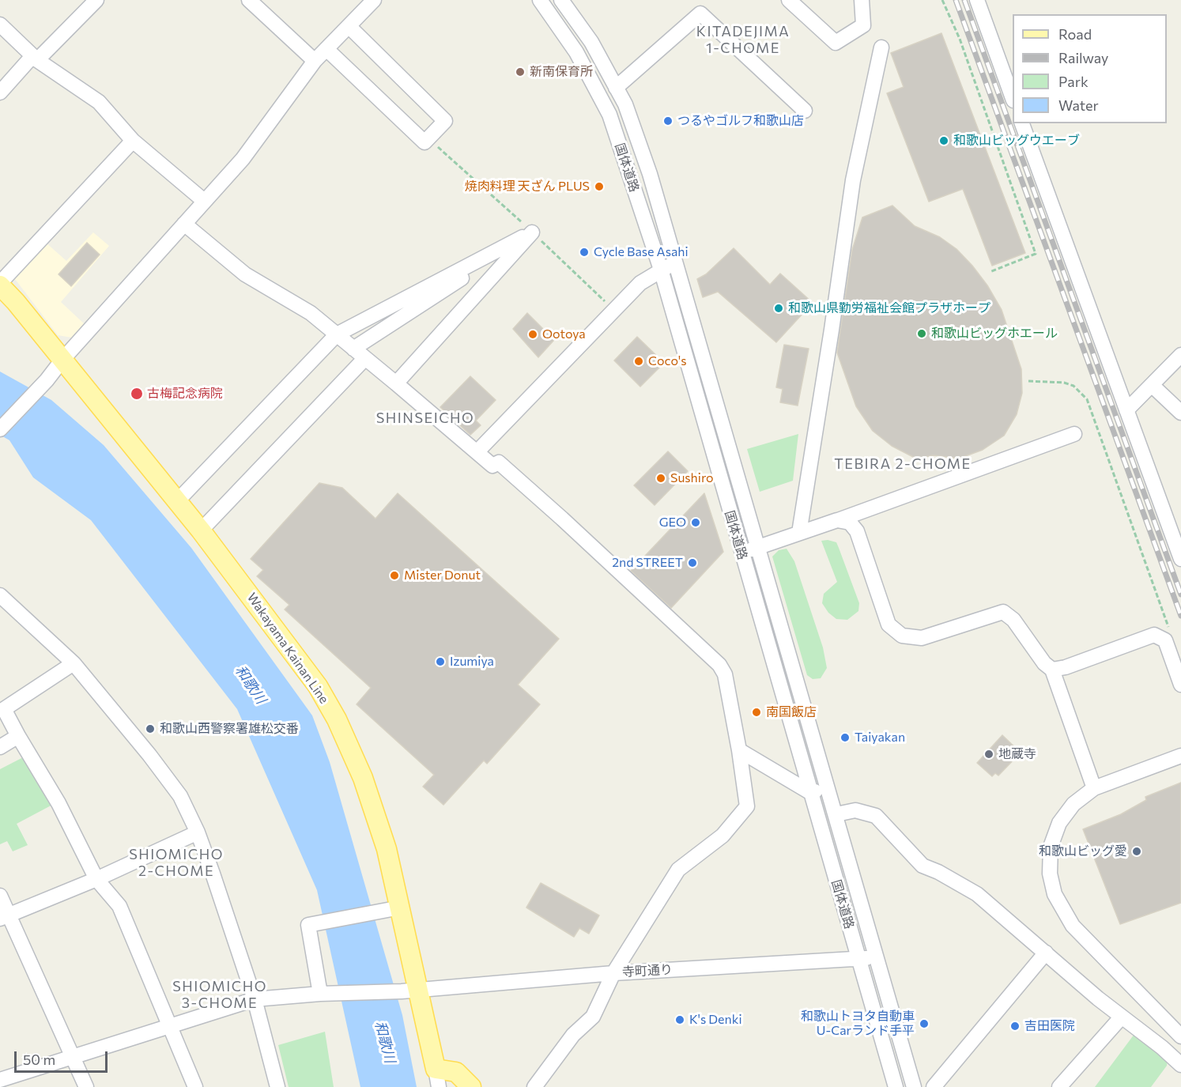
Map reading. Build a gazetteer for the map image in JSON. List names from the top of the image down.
{
  "streets": {
    "main road": ["Wakayama Kainan Line"],
    "street": ["国体道路", "寺町通り"]
  },
  "crossings": [
    ["国体道路", "寺町通り"],
    ["Wakayama Kainan Line", "寺町通り"]
  ],
  "districts": [
    "KITADEJIMA 1-CHOME",
    "SHINSEICHO",
    "TEBIRA 2-CHOME",
    "SHIOMICHO 2-CHOME",
    "SHIOMICHO 3-CHOME"
  ],
  "water": ["和歌川"],
  "places": [
    "新南保育所",
    "つるやゴルフ和歌山店",
    "和歌山ビッグウエーブ",
    "焼肉料理 天ざん PLUS",
    "Cycle Base Asahi",
    "和歌山県勤労福祉会館プラザホープ",
    "和歌山ビッグホエール",
    "Ootoya",
    "Coco's",
    "古梅記念病院",
    "Sushiro",
    "GEO",
    "2nd STREET",
    "Mister Donut",
    "Izumiya",
    "南国飯店",
    "和歌山西警察署雄松交番",
    "Taiyakan",
    "地蔵寺",
    "和歌山ビッグ愛",
    "K's Denki",
    "和歌山トヨタ自動車 U-Carランド手平",
    "吉田医院"
  ],
  "legend": [
    "Road",
    "Railway",
    "Park",
    "Water"
  ],
  "scale_bar": "50 m"
}
